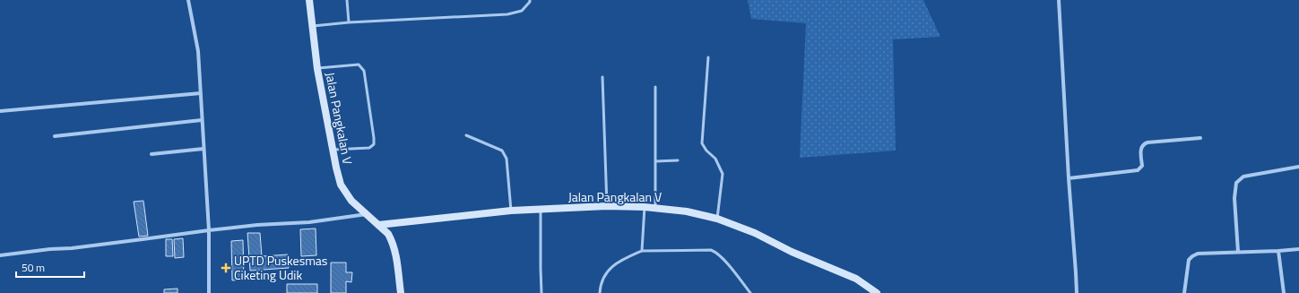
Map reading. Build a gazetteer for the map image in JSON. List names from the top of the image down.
{
  "streets": {
    "street": ["Jalan Pangkalan V"]
  },
  "places": {
    "health": ["UPTD Puskesmas Ciketing Udik"]
  },
  "scale_bar": "50 m"
}
